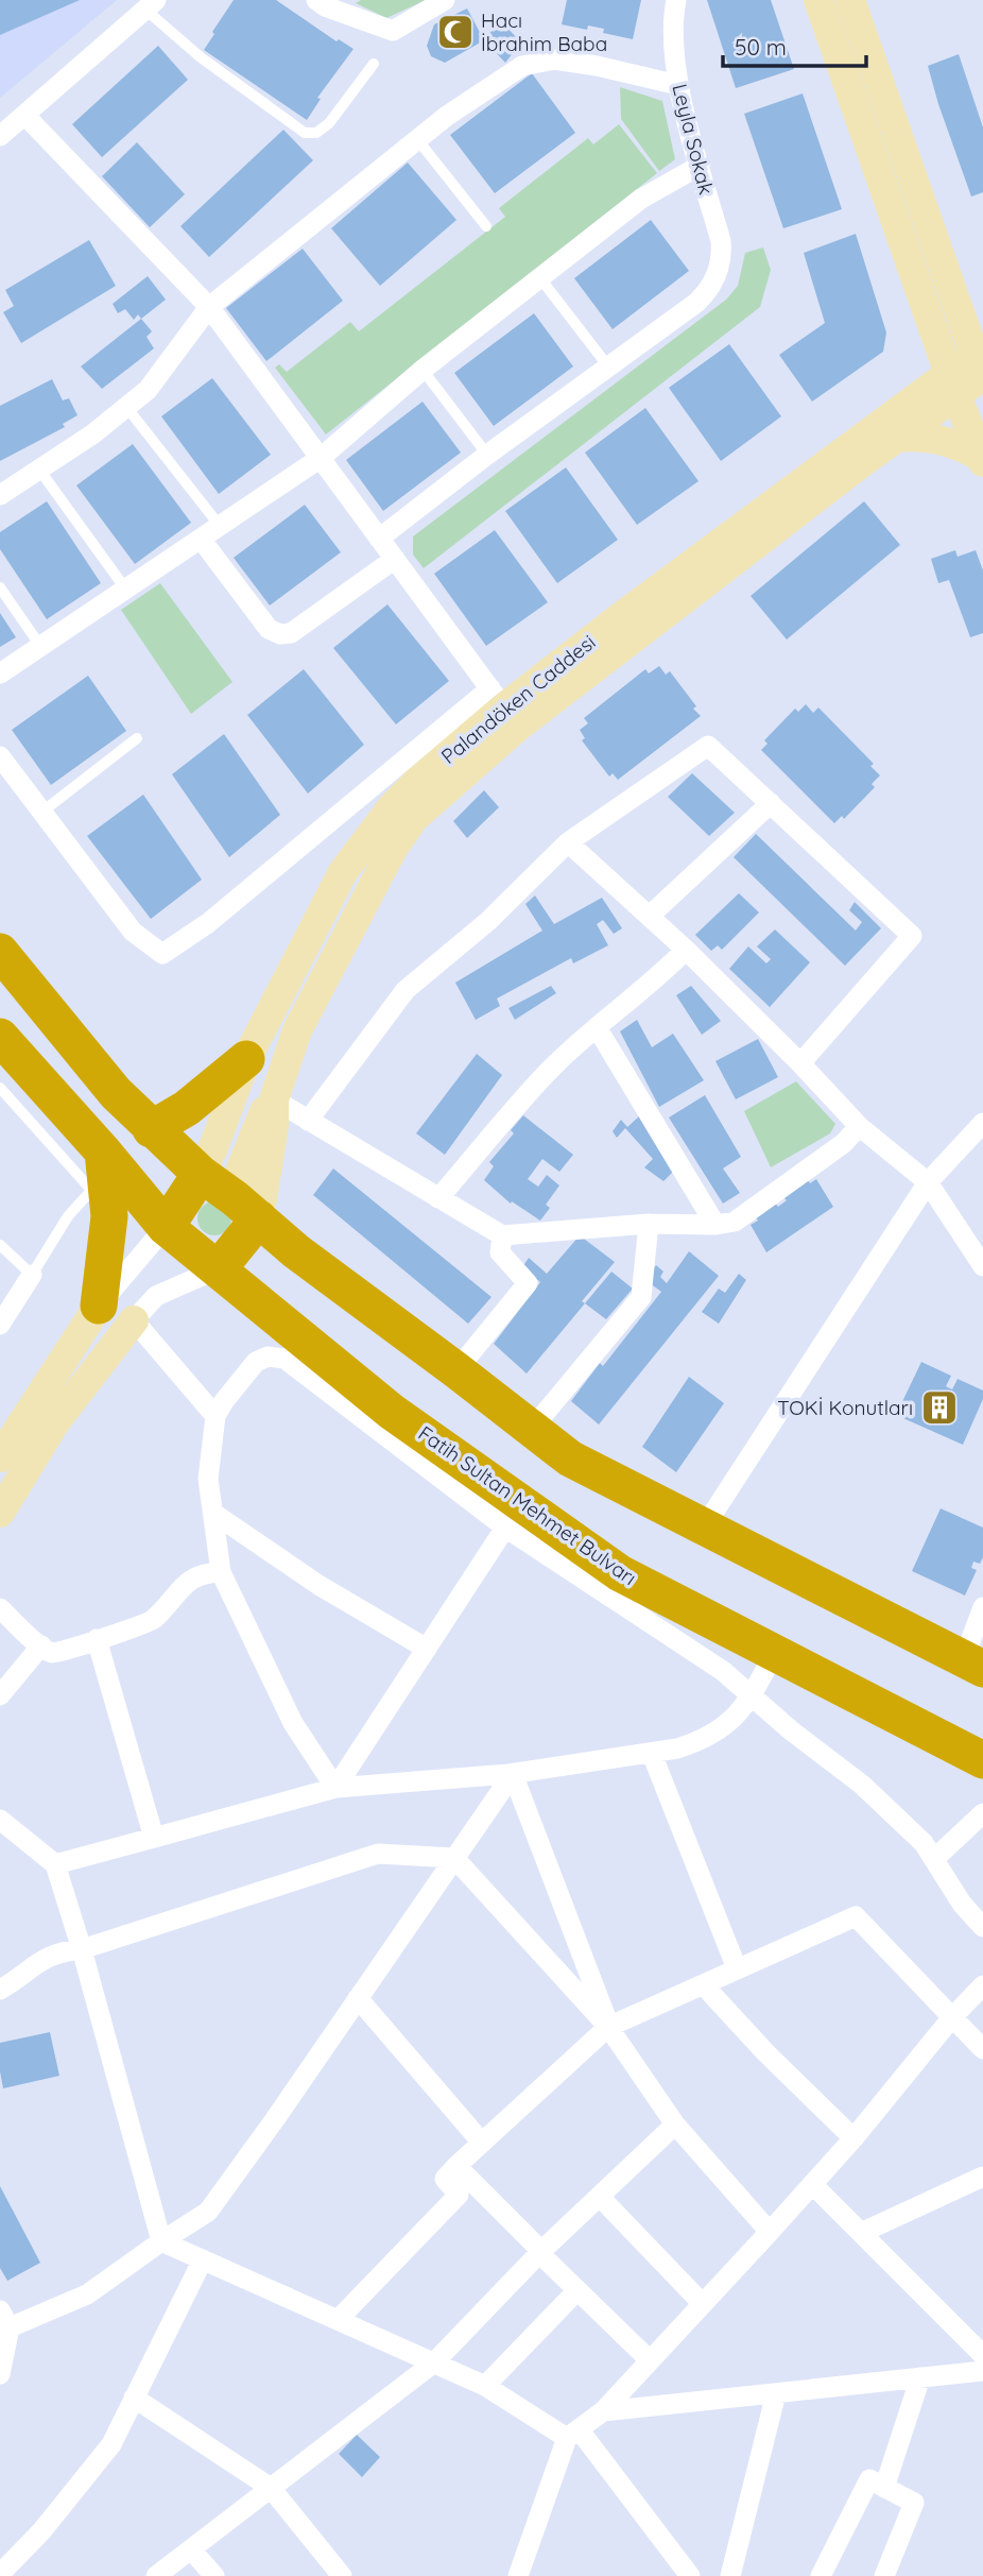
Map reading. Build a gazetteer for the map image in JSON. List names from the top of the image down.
{
  "streets": {
    "highway": ["Fatih Sultan Mehmet Bulvarı"],
    "street": ["Leyla Sokak", "Palandöken Caddesi"]
  },
  "places": {
    "mosque": ["Hacı İbrahim Baba"],
    "building": ["TOKİ Konutları"]
  },
  "scale_bar": "50 m"
}
